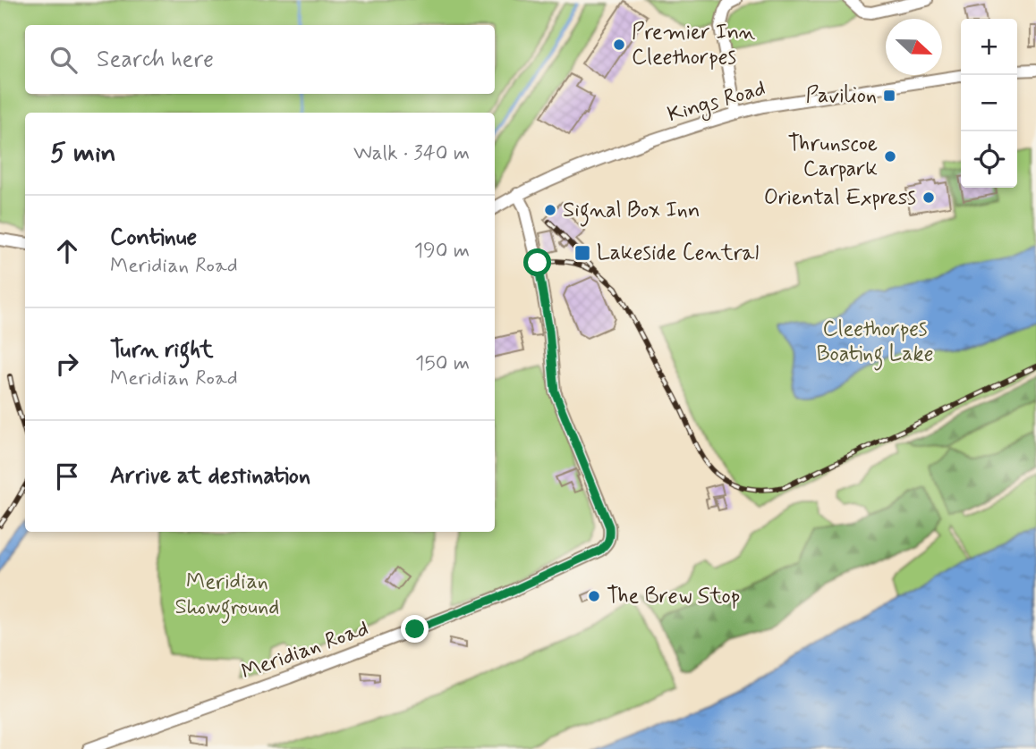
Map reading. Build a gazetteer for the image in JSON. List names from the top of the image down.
{
  "streets": {
    "street": ["Kings Road", "Meridian Road"]
  },
  "crossings": [
    ["Kings Road", "Meridian Road"]
  ],
  "parks": ["Cleethorpes Boating Lake", "Meridian Showground"],
  "places": {
    "other": [
      "Premier Inn Cleethorpes",
      "Thrunscoe Carpark",
      "Oriental Express",
      "Signal Box Inn",
      "The Brew Stop"
    ],
    "transit": ["Pavilion", "Lakeside Central"]
  },
  "north": "right",
  "page": {
    "map_buttons": ["+", "−"],
    "search": "Search here",
    "heading": ["5 min", "Walk · 340 m"],
    "list": [
      ["Continue", "Meridian Road", "190 m"],
      ["Turn right", "Meridian Road", "150 m"],
      "Arrive at destination"
    ]
  }
}
